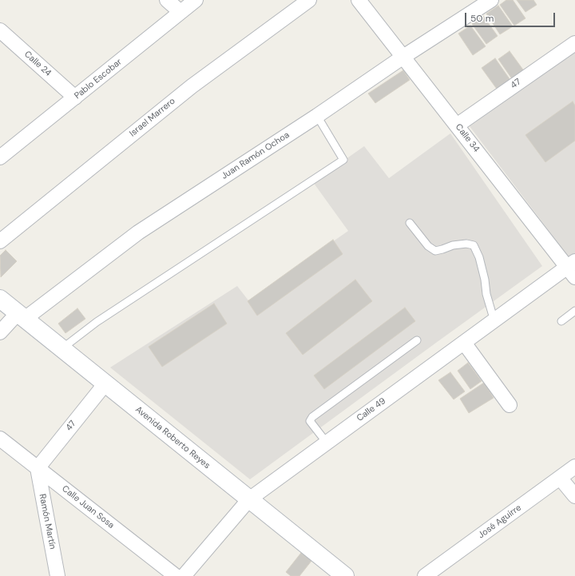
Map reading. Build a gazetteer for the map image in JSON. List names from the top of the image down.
{
  "streets": {
    "main road": ["Avenida Roberto Reyes"],
    "street": [
      "Calle 24",
      "Pablo Escobar",
      "47",
      "Israel Marrero",
      "Calle 34",
      "Juan Ramón Ochoa",
      "Calle 49",
      "Calle Juan Sosa",
      "Ramón Martín",
      "José Aguirre"
    ]
  },
  "crossings": [
    ["Calle 24", "Pablo Escobar"],
    ["47", "Calle 34"],
    ["47", "Avenida Roberto Reyes"],
    ["47", "Calle Juan Sosa"],
    ["47", "Ramón Martín"],
    ["Calle 34", "Juan Ramón Ochoa"],
    ["Calle 34", "Calle 49"],
    ["Juan Ramón Ochoa", "Avenida Roberto Reyes"],
    ["Calle 49", "Avenida Roberto Reyes"],
    ["Calle Juan Sosa", "Ramón Martín"]
  ],
  "scale_bar": "50 m"
}
